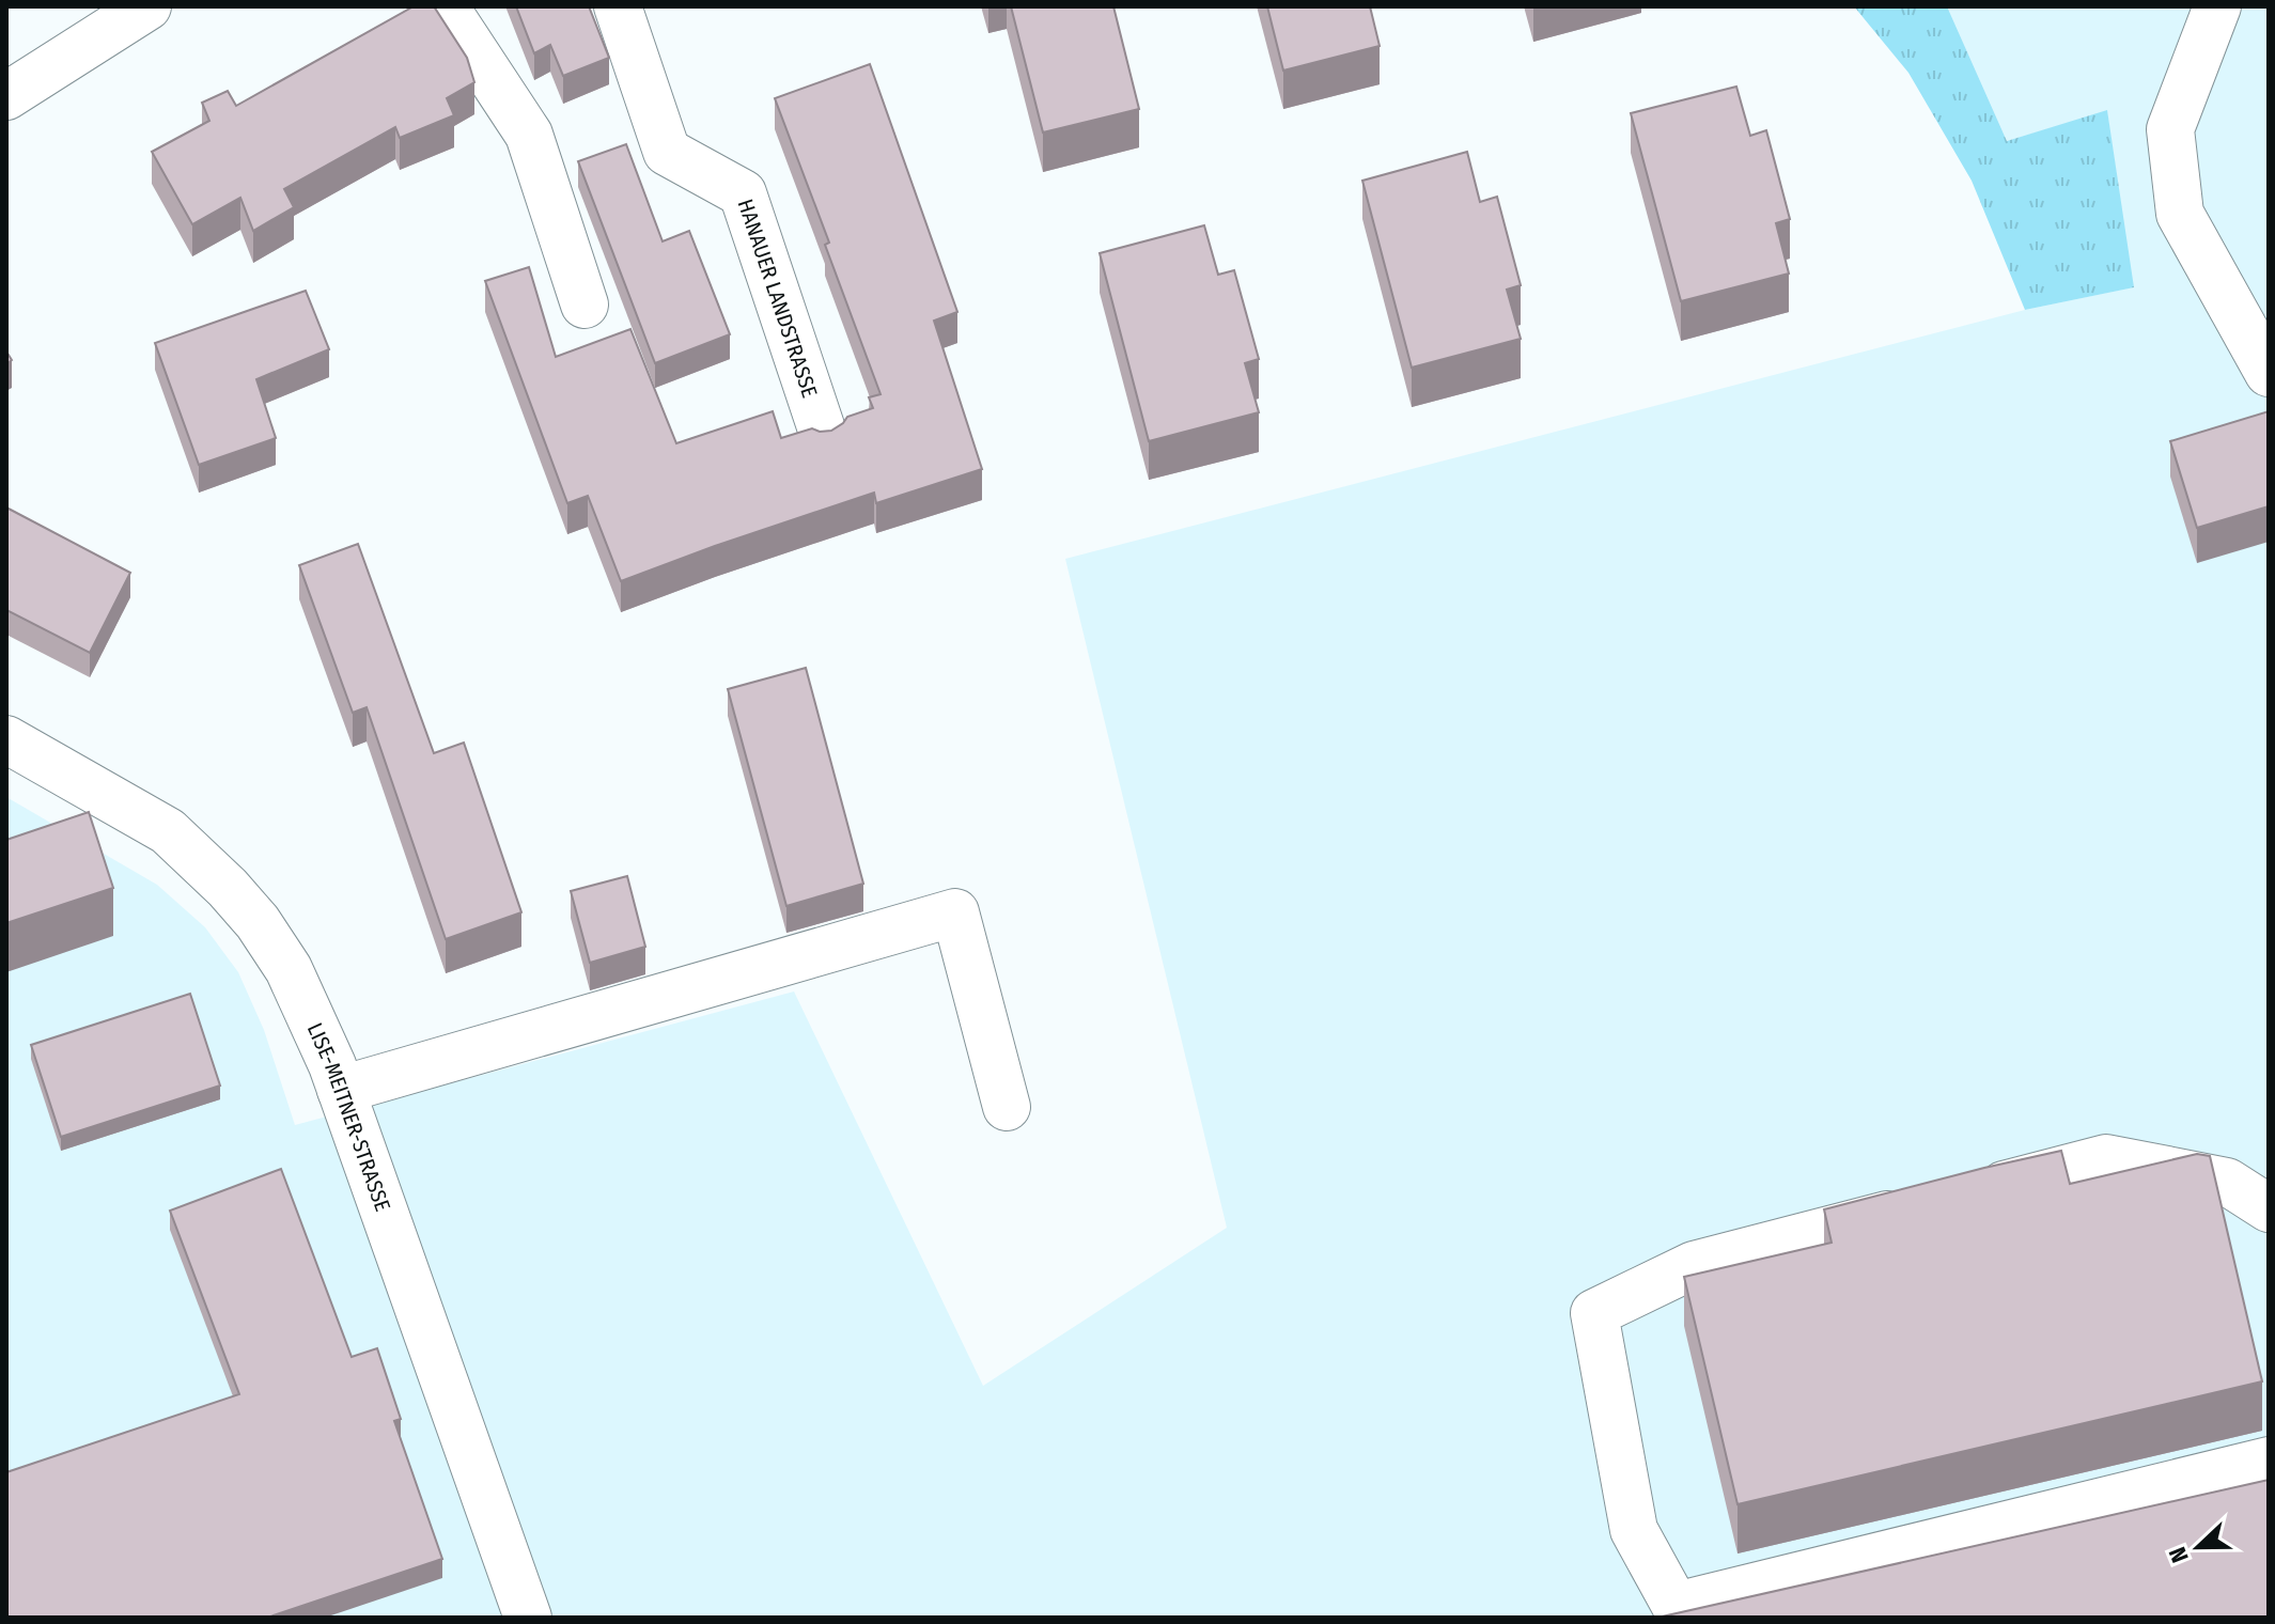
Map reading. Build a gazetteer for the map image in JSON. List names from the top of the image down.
{
  "streets": {
    "street": ["HANAUER LANDSTRASSE", "LISE-MEITNER-STRASSE"]
  },
  "north": "left"
}
